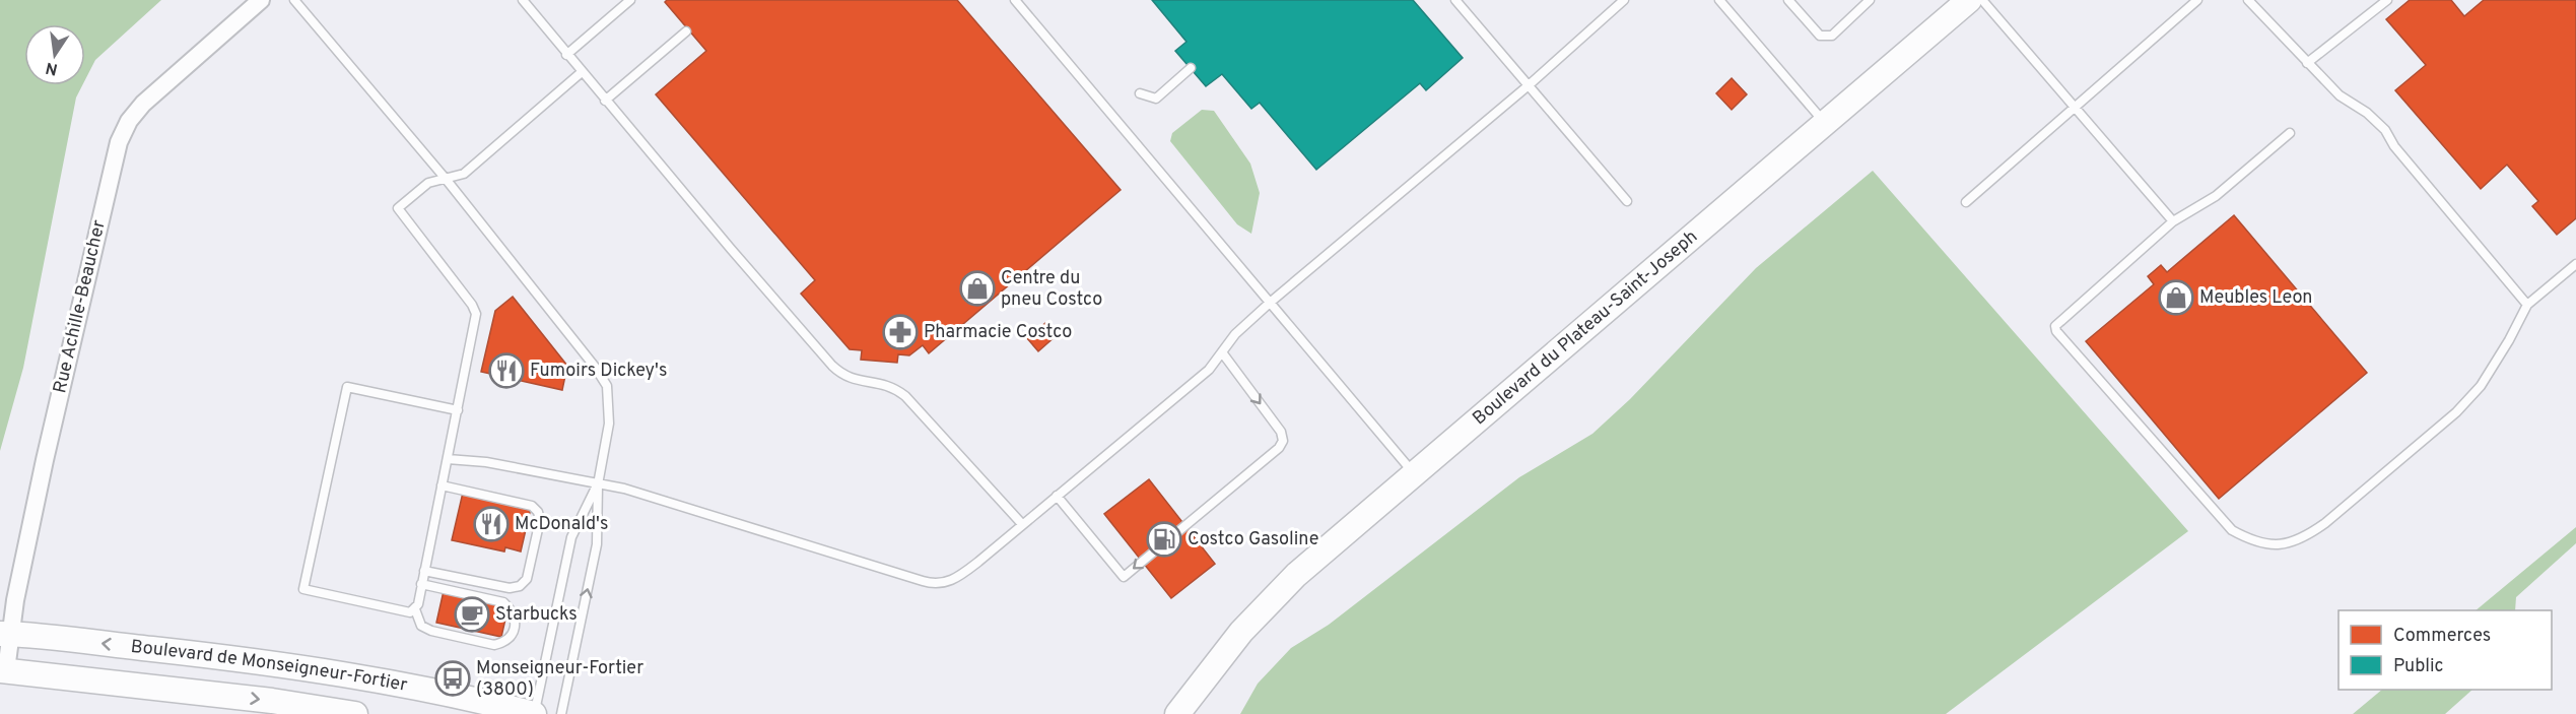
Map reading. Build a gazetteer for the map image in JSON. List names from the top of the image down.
{
  "streets": {
    "street": ["Rue Achille-Beaucher", "Boulevard du Plateau-Saint-Joseph", "Boulevard de Monseigneur-Fortier"]
  },
  "crossings": [
    ["Rue Achille-Beaucher", "Boulevard de Monseigneur-Fortier"]
  ],
  "places": {
    "shop": ["Centre du pneu Costco", "Meubles Leon"],
    "pharmacy": ["Pharmacie Costco"],
    "restaurant": ["Fumoirs Dickey's", "McDonald's"],
    "fuel station": ["Costco Gasoline"],
    "cafe": ["Starbucks"],
    "bus stop": ["Monseigneur-Fortier (3800)"]
  },
  "legend": ["Commerces", "Public"],
  "north": "bottom"
}
